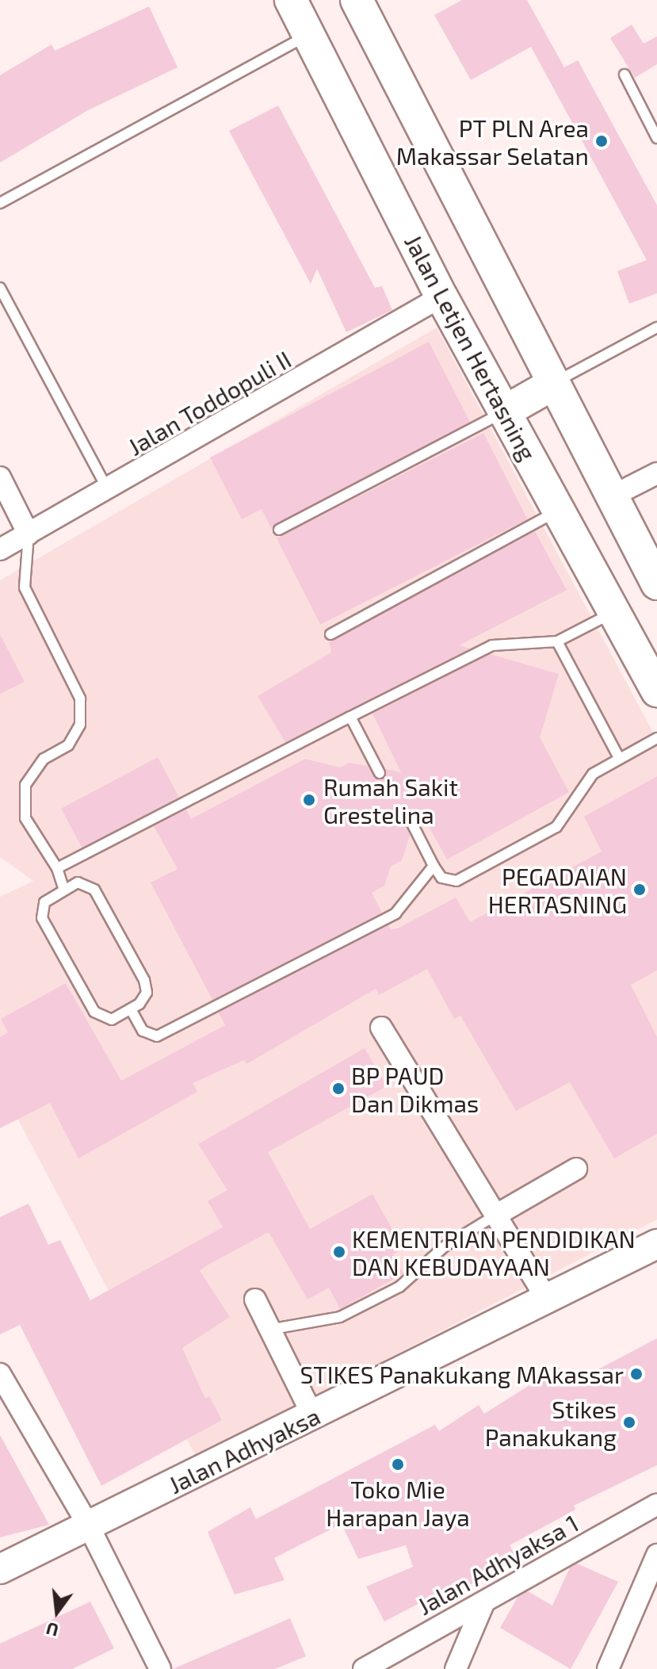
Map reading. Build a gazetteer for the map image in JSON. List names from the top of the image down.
{
  "streets": {
    "main road": ["Jalan Letjen Hertasning"],
    "street": ["Jalan Toddopuli II", "Jalan Adhyaksa", "Jalan Adhyaksa 1"]
  },
  "crossings": [
    ["Jalan Letjen Hertasning", "Jalan Toddopuli II"]
  ],
  "places": [
    "PT PLN Area Makassar Selatan",
    "Rumah Sakit Grestelina",
    "PEGADAIAN HERTASNING",
    "BP PAUD Dan Dikmas",
    "KEMENTRIAN PENDIDIKAN DAN KEBUDAYAAN",
    "STIKES Panakukang MAkassar",
    "Stikes Panakukang",
    "Toko Mie Harapan Jaya"
  ],
  "north": "bottom"
}
